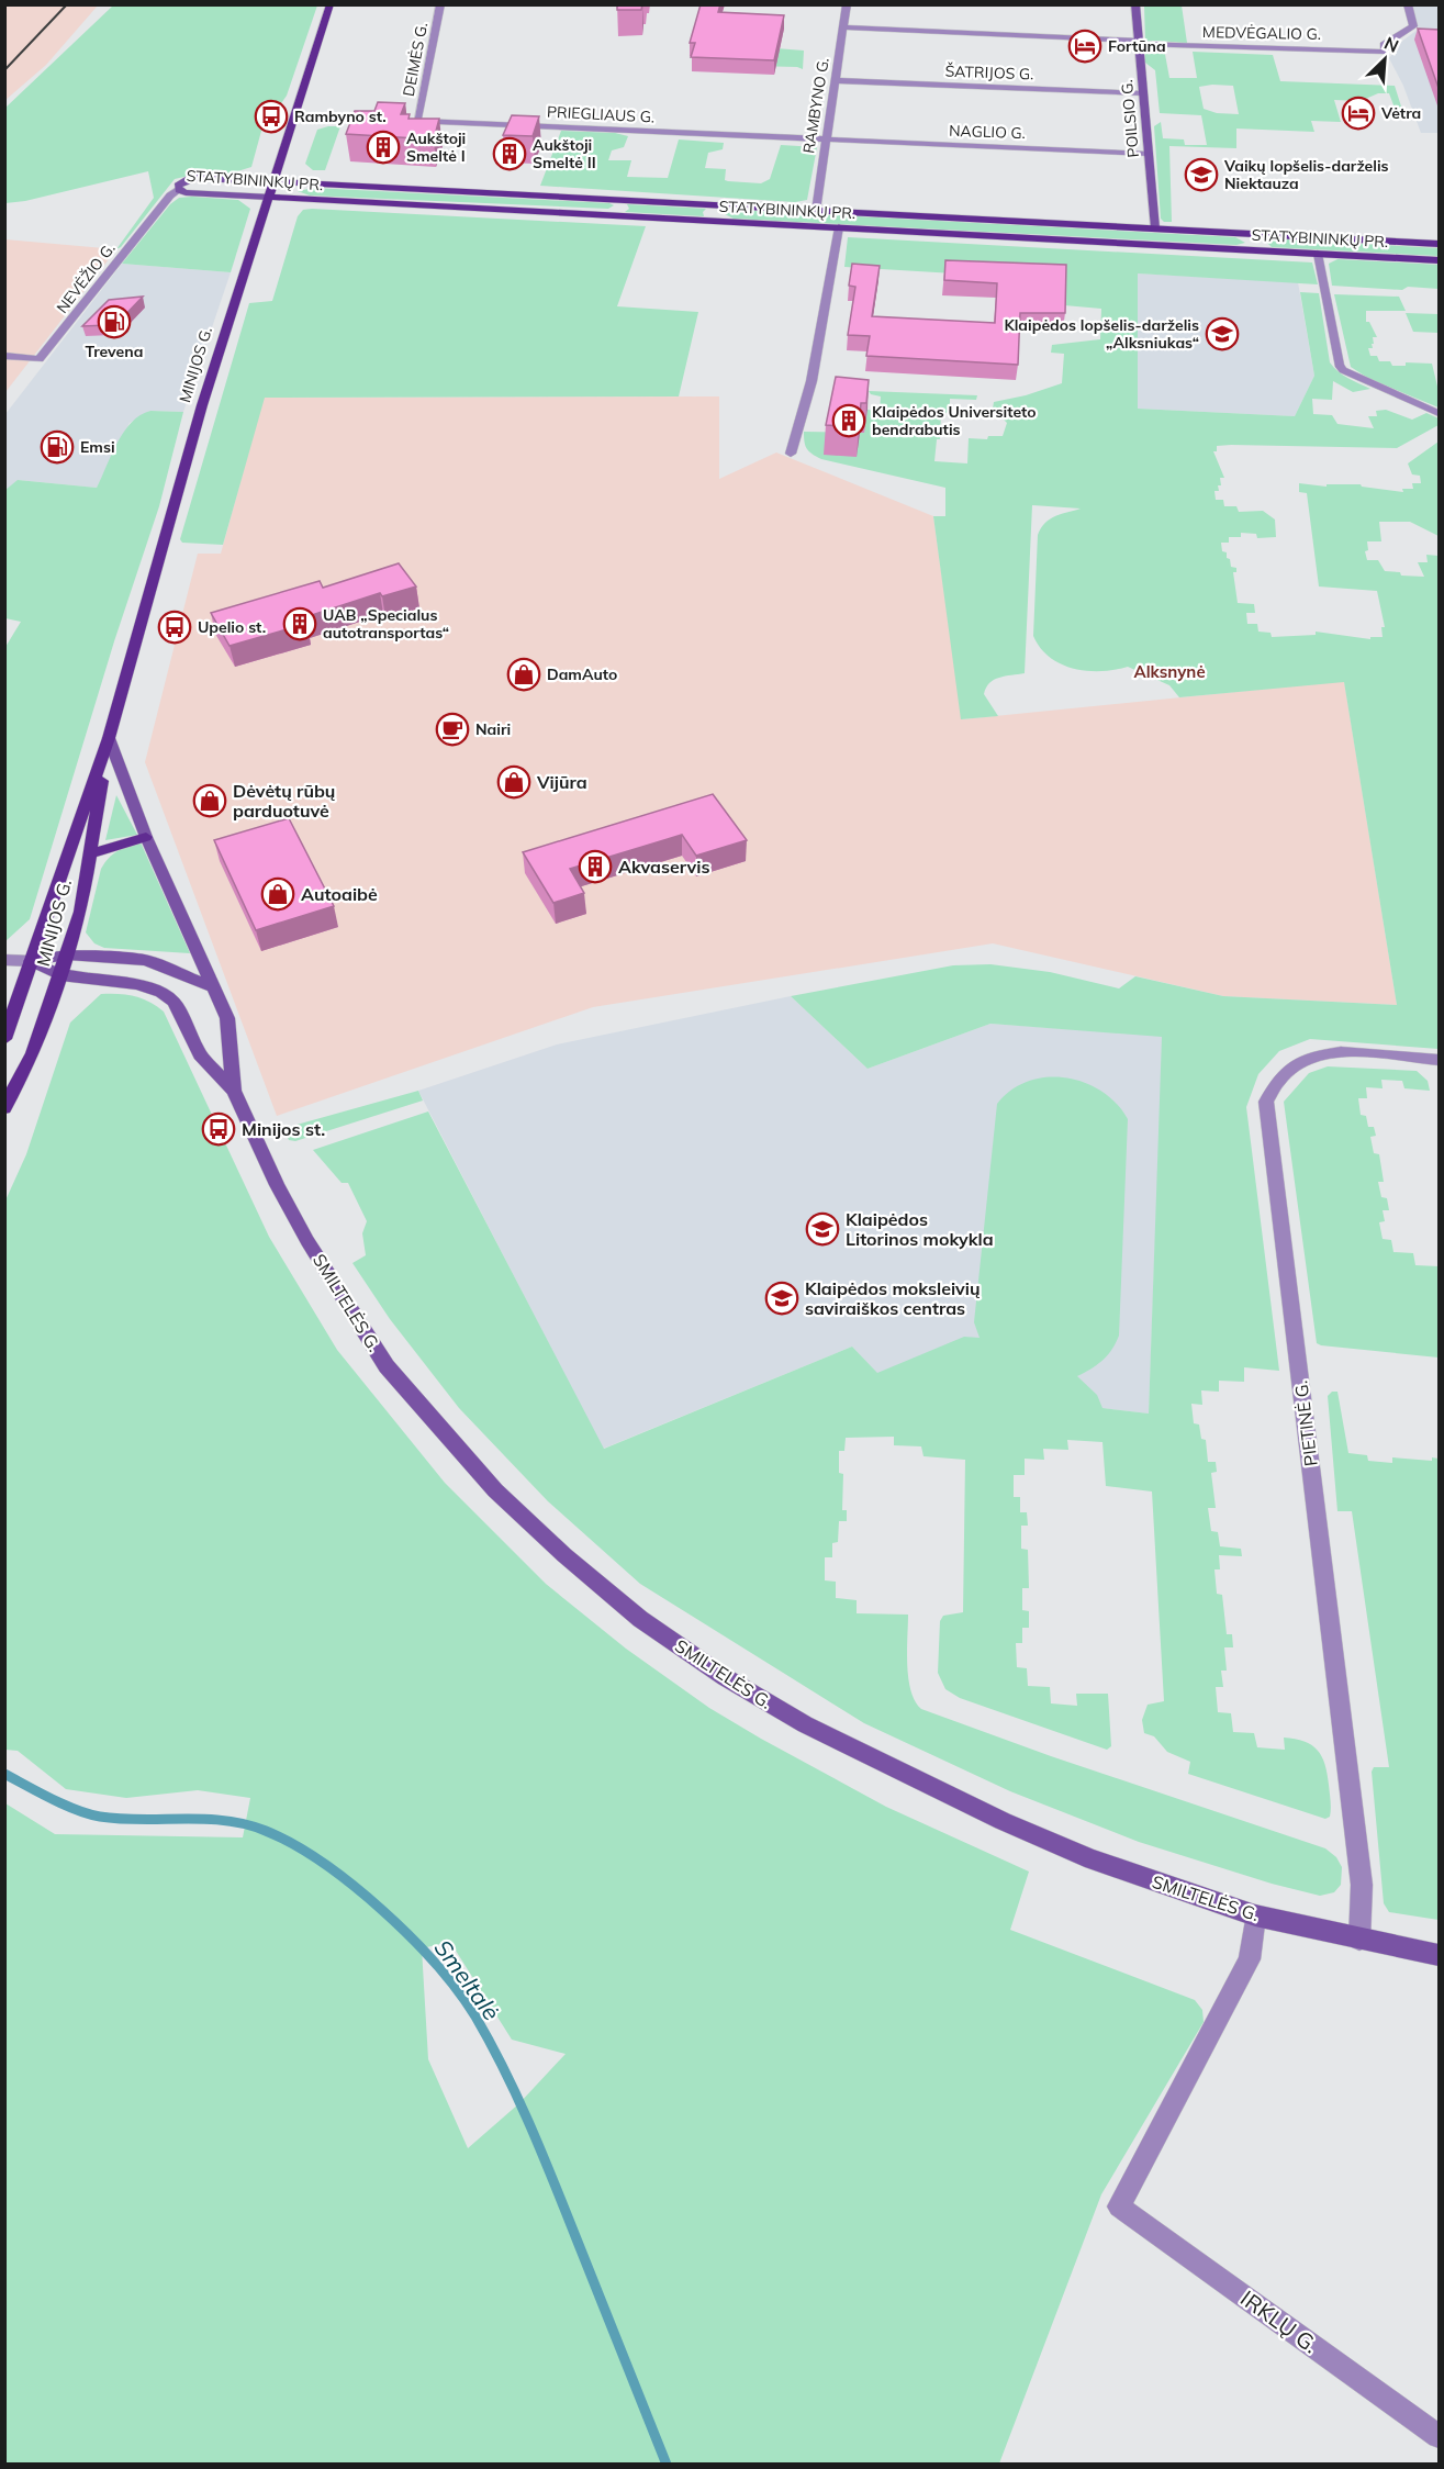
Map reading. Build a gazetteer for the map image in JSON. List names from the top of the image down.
{
  "streets": {
    "main road": ["STATYBININKŲ PR.", "MINIJOS G."],
    "street": [
      "MEDVĖGALIO G.",
      "DEIMĖS G.",
      "ŠATRIJOS G.",
      "RAMBYNO G.",
      "PRIEGLIAUS G.",
      "POILSIO G.",
      "NAGLIO G.",
      "NEVĖŽIO G.",
      "SMILTELĖS G.",
      "PIETINĖ G.",
      "IRKLŲ G."
    ]
  },
  "crossings": [
    ["MEDVĖGALIO G.", "RAMBYNO G."],
    ["MEDVĖGALIO G.", "POILSIO G."],
    ["DEIMĖS G.", "PRIEGLIAUS G."],
    ["ŠATRIJOS G.", "RAMBYNO G."],
    ["ŠATRIJOS G.", "POILSIO G."],
    ["RAMBYNO G.", "PRIEGLIAUS G."],
    ["RAMBYNO G.", "NAGLIO G."],
    ["RAMBYNO G.", "STATYBININKŲ PR."],
    ["PRIEGLIAUS G.", "NAGLIO G."],
    ["POILSIO G.", "NAGLIO G."],
    ["POILSIO G.", "STATYBININKŲ PR."],
    ["STATYBININKŲ PR.", "NEVĖŽIO G."],
    ["STATYBININKŲ PR.", "MINIJOS G."],
    ["SMILTELĖS G.", "PIETINĖ G."],
    ["SMILTELĖS G.", "IRKLŲ G."]
  ],
  "districts": ["Alksnynė"],
  "water": ["Smeltalė"],
  "places": {
    "hotel": ["Fortūna", "Vėtra"],
    "bus stop": ["Rambyno st.", "Upelio st.", "Minijos st."],
    "building": [
      "Aukštoji Smeltė I",
      "Aukštoji Smeltė II",
      "Klaipėdos Universiteto bendrabutis",
      "UAB „Specialus autotransportas“",
      "Akvaservis"
    ],
    "school or university": [
      "Vaikų lopšelis-darželis Niektauza",
      "Klaipėdos lopšelis-darželis „Alksniukas“",
      "Klaipėdos Litorinos mokykla",
      "Klaipėdos moksleivių saviraiškos centras"
    ],
    "fuel station": ["Trevena", "Emsi"],
    "shop": [
      "DamAuto",
      "Vijūra",
      "Dėvėtų rūbų parduotuvė",
      "Autoaibė"
    ],
    "cafe": ["Nairi"]
  },
  "north": "top right"
}
